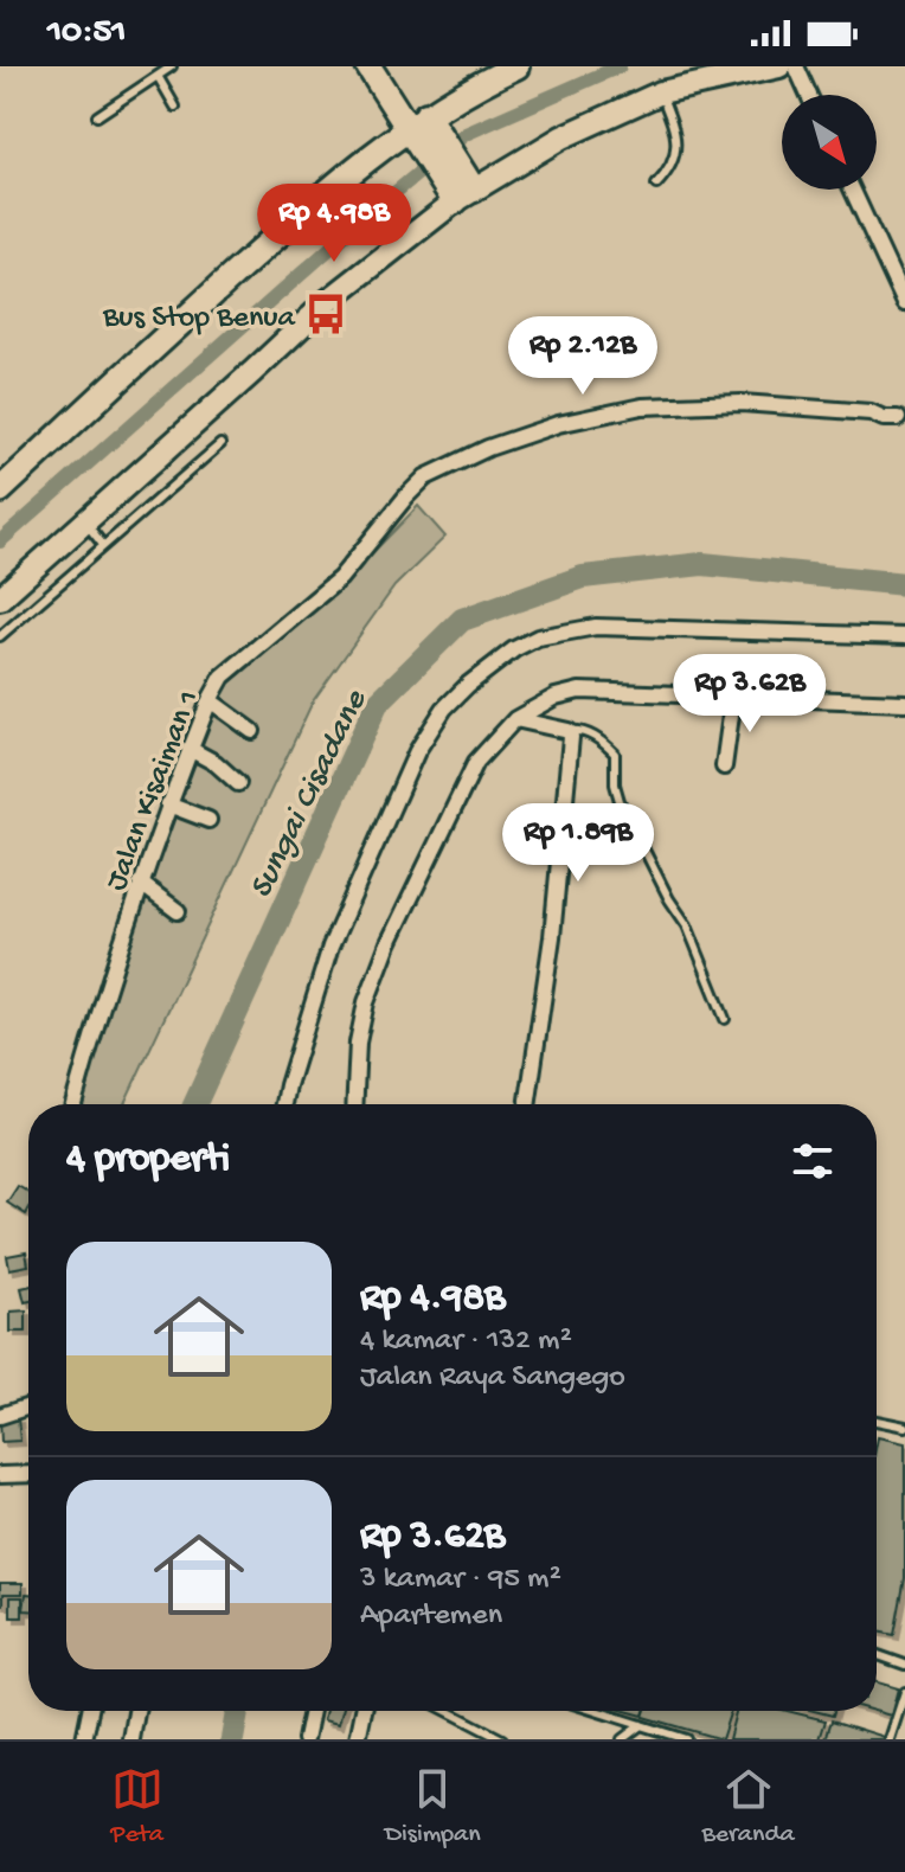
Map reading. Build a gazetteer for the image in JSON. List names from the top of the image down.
{
  "streets": {
    "street": ["Jalan Kisaiman 1"]
  },
  "water": ["Sungai Cisadane"],
  "places": {
    "bus stop": ["Bus Stop Benua"]
  },
  "north": "bottom right",
  "page": {
    "status": "10:51",
    "price": [
      "Rp 4.98B",
      "Rp 2.12B",
      "Rp 3.62B",
      "Rp 1.89B"
    ],
    "heading": "4 properti",
    "list": [
      {
        "name": "Rp 4.98B",
        "note": "4 kamar · 132 m² · Jalan Raya Sangego"
      },
      {
        "name": "Rp 3.62B",
        "note": "3 kamar · 95 m² · Apartemen"
      }
    ],
    "tabs": ["Peta", "Disimpan", "Beranda"]
  }
}
